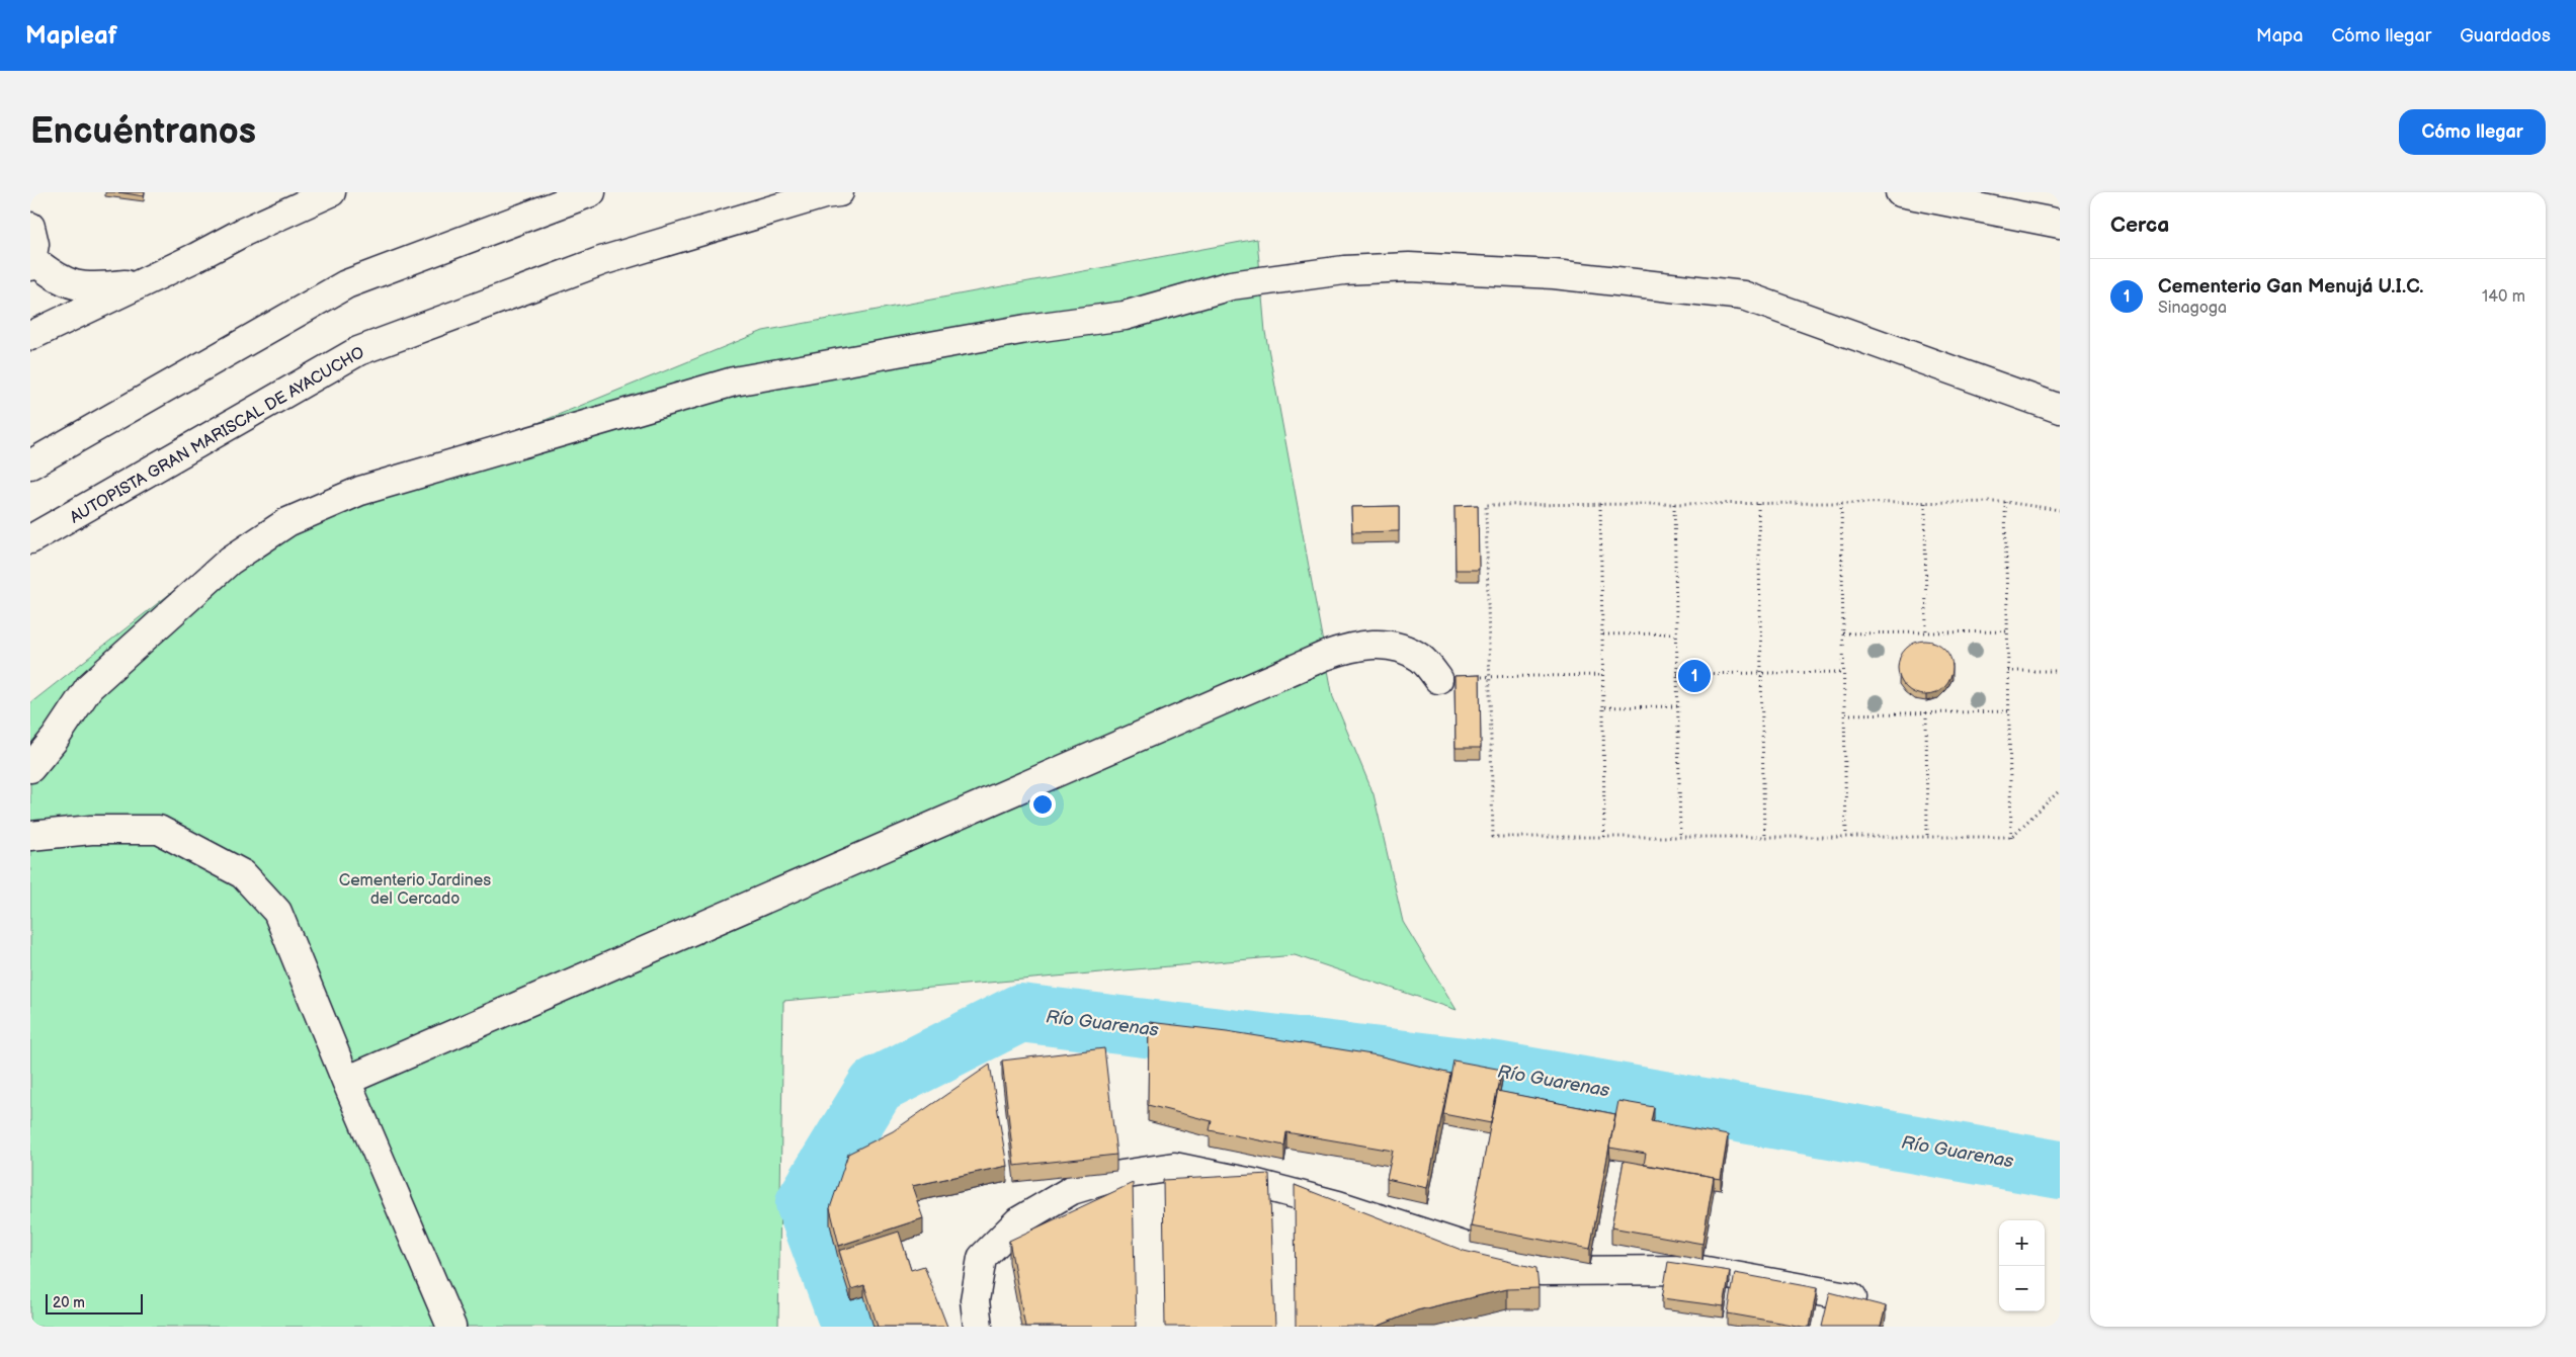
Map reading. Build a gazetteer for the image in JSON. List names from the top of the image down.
{
  "streets": {
    "main road": ["AUTOPISTA GRAN MARISCAL DE AYACUCHO"]
  },
  "water": ["Río Guarenas"],
  "parks": ["Cementerio Jardines del Cercado"],
  "scale_bar": "20 m",
  "page": {
    "header": "Mapleaf",
    "nav": ["Mapa", "Cómo llegar", "Guardados"],
    "buttons": "Cómo llegar",
    "title": "Encuéntranos",
    "heading": "Cerca",
    "list": [
      {
        "mark": "1",
        "name": "Cementerio Gan Menujá U.I.C.",
        "note": "Sinagoga",
        "value": "140 m"
      }
    ],
    "pins": "1",
    "map_buttons": ["+", "−"],
    "scale": "20 m"
  }
}
